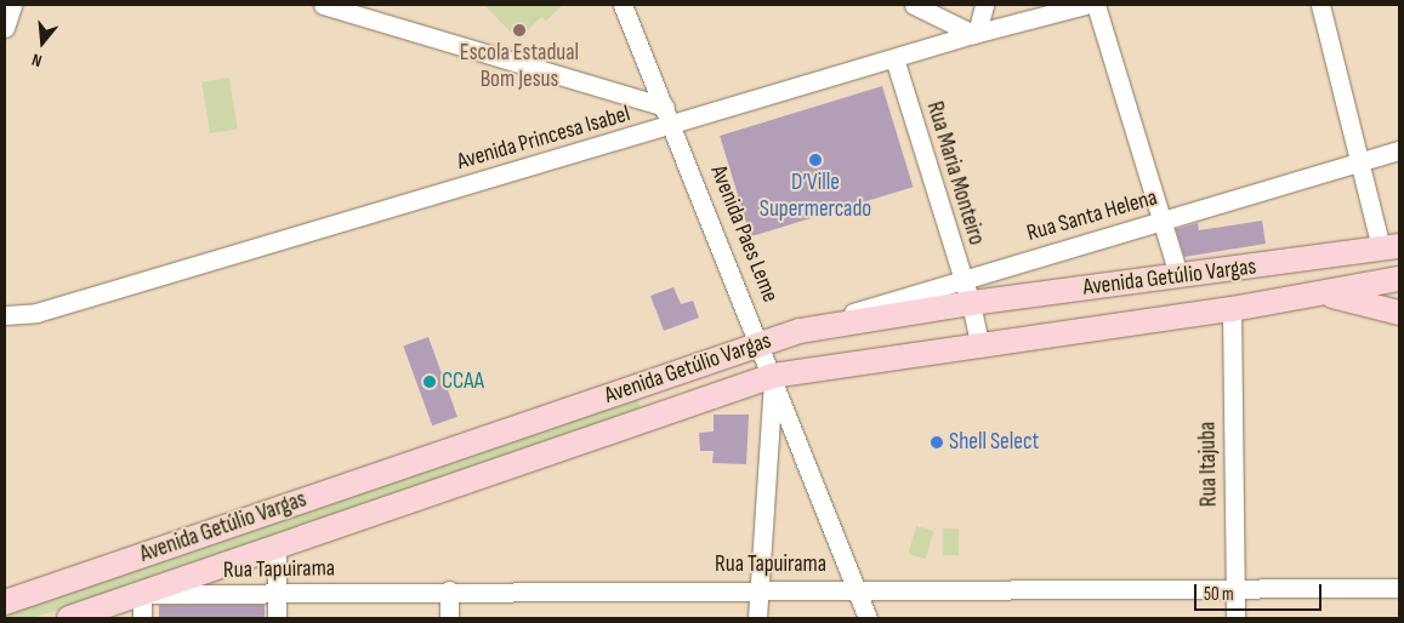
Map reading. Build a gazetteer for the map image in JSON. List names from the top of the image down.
{
  "streets": {
    "main road": ["Avenida Getúlio Vargas"],
    "street": [
      "Avenida Princesa Isabel",
      "Rua Maria Monteiro",
      "Rua Santa Helena",
      "Avenida Paes Leme",
      "Rua Itajuba",
      "Rua Tapuirama"
    ]
  },
  "crossings": [
    ["Avenida Princesa Isabel", "Rua Maria Monteiro"],
    ["Avenida Princesa Isabel", "Avenida Paes Leme"],
    ["Rua Maria Monteiro", "Rua Santa Helena"],
    ["Rua Maria Monteiro", "Avenida Getúlio Vargas"],
    ["Rua Santa Helena", "Avenida Getúlio Vargas"],
    ["Avenida Paes Leme", "Avenida Getúlio Vargas"],
    ["Avenida Paes Leme", "Rua Tapuirama"],
    ["Avenida Getúlio Vargas", "Rua Itajuba"],
    ["Avenida Getúlio Vargas", "Rua Tapuirama"],
    ["Rua Itajuba", "Rua Tapuirama"]
  ],
  "places": [
    "Escola Estadual Bom Jesus",
    "D’Ville Supermercado",
    "CCAA",
    "Shell Select"
  ],
  "scale_bar": "50 m",
  "north": "bottom"
}
